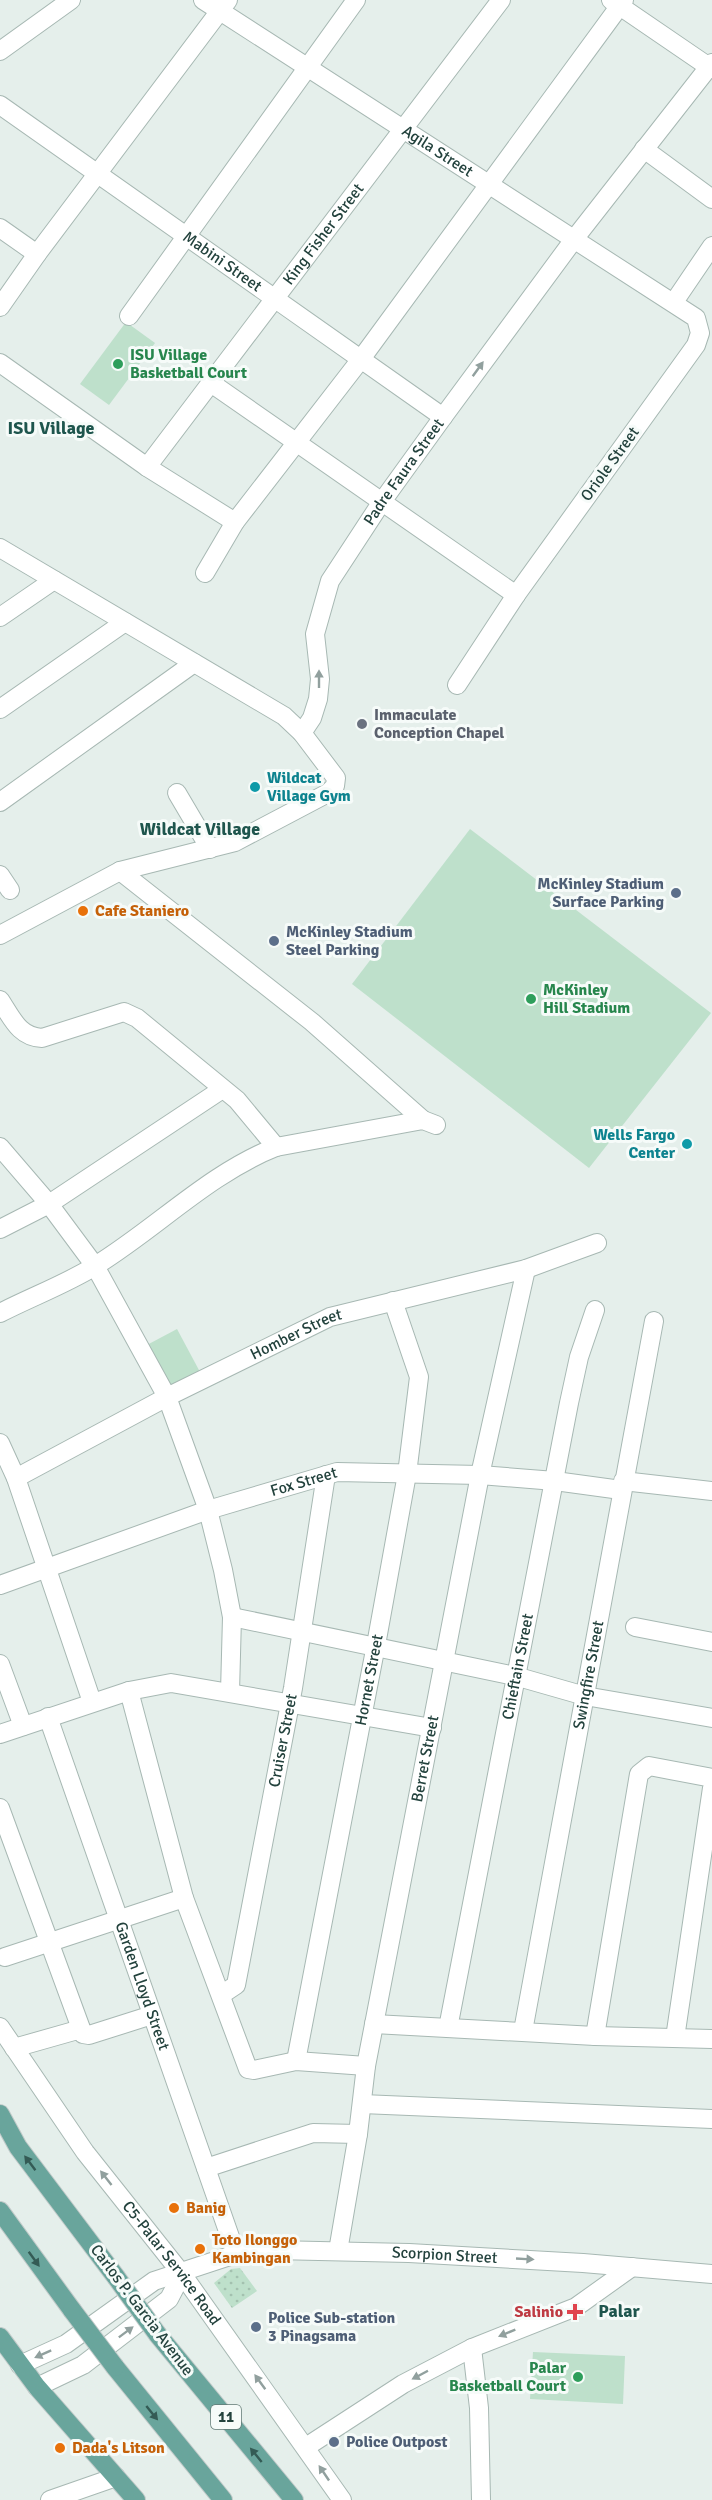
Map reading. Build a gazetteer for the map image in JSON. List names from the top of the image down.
{
  "streets": {
    "main road": ["Carlos P. Garcia Avenue", "11"],
    "street": [
      "Agila Street",
      "King Fisher Street",
      "Mabini Street",
      "Oriole Street",
      "Padre Faura Street",
      "Homber Street",
      "Fox Street",
      "Chieftain Street",
      "Swingfire Street",
      "Hornet Street",
      "Cruiser Street",
      "Berret Street",
      "Garden Lloyd Street",
      "Scorpion Street",
      "C5-Palar Service Road"
    ]
  },
  "crossings": [
    ["Agila Street", "King Fisher Street"],
    ["Agila Street", "Oriole Street"],
    ["Agila Street", "Padre Faura Street"],
    ["King Fisher Street", "Mabini Street"],
    ["Mabini Street", "Padre Faura Street"],
    ["Homber Street", "Hornet Street"],
    ["Homber Street", "Berret Street"],
    ["Fox Street", "Chieftain Street"],
    ["Fox Street", "Swingfire Street"],
    ["Fox Street", "Hornet Street"],
    ["Fox Street", "Cruiser Street"],
    ["Fox Street", "Berret Street"],
    ["Berret Street", "Scorpion Street"],
    ["Garden Lloyd Street", "Scorpion Street"],
    ["Scorpion Street", "C5-Palar Service Road"]
  ],
  "one_way": ["C5-Palar Service Road"],
  "districts": ["ISU Village", "Wildcat Village", "Palar"],
  "places": {
    "other": [
      "ISU Village Basketball Court",
      "Immaculate Conception Chapel",
      "Wildcat Village Gym",
      "McKinley Stadium Surface Parking",
      "Cafe Staniero",
      "McKinley Stadium Steel Parking",
      "McKinley Hill Stadium",
      "Wells Fargo Center",
      "Banig",
      "Toto Ilonggo Kambingan",
      "Police Sub-station 3 Pinagsama",
      "Palar Basketball Court",
      "Police Outpost",
      "Dada's Litson"
    ],
    "health": ["Salinio"]
  }
}
